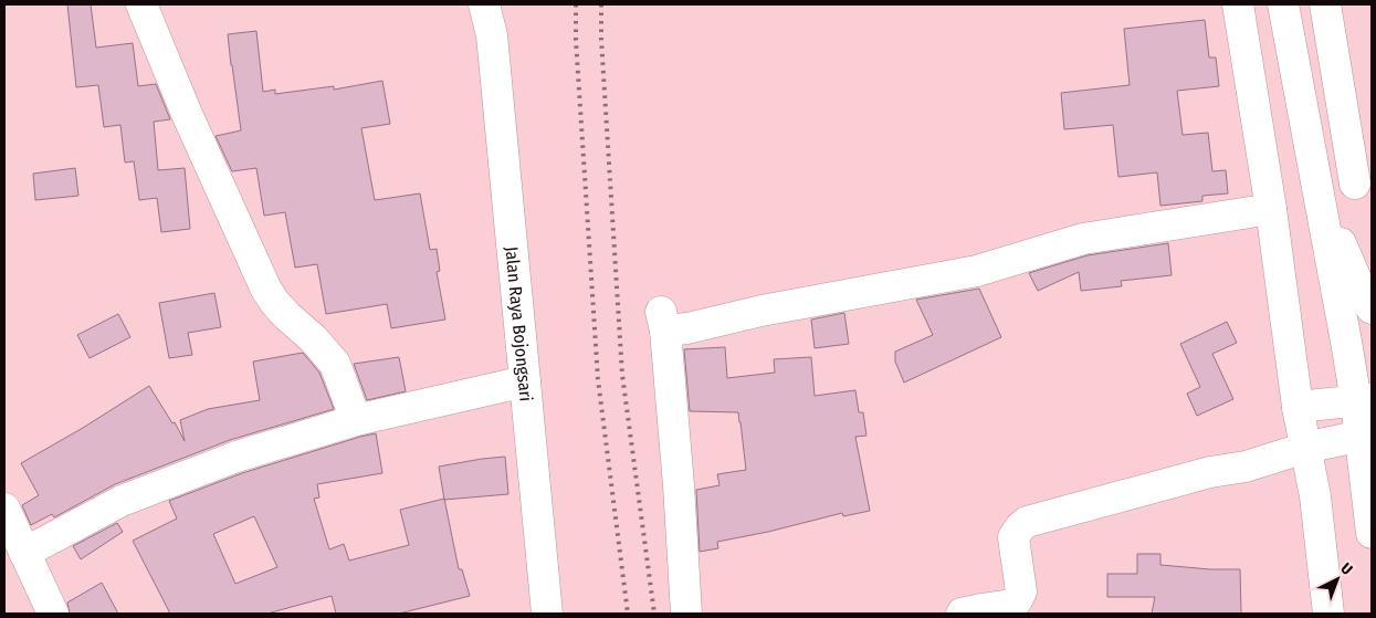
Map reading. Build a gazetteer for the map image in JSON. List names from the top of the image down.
{
  "streets": {
    "main road": ["Jalan Raya Bojongsari"]
  },
  "north": "top right"
}
